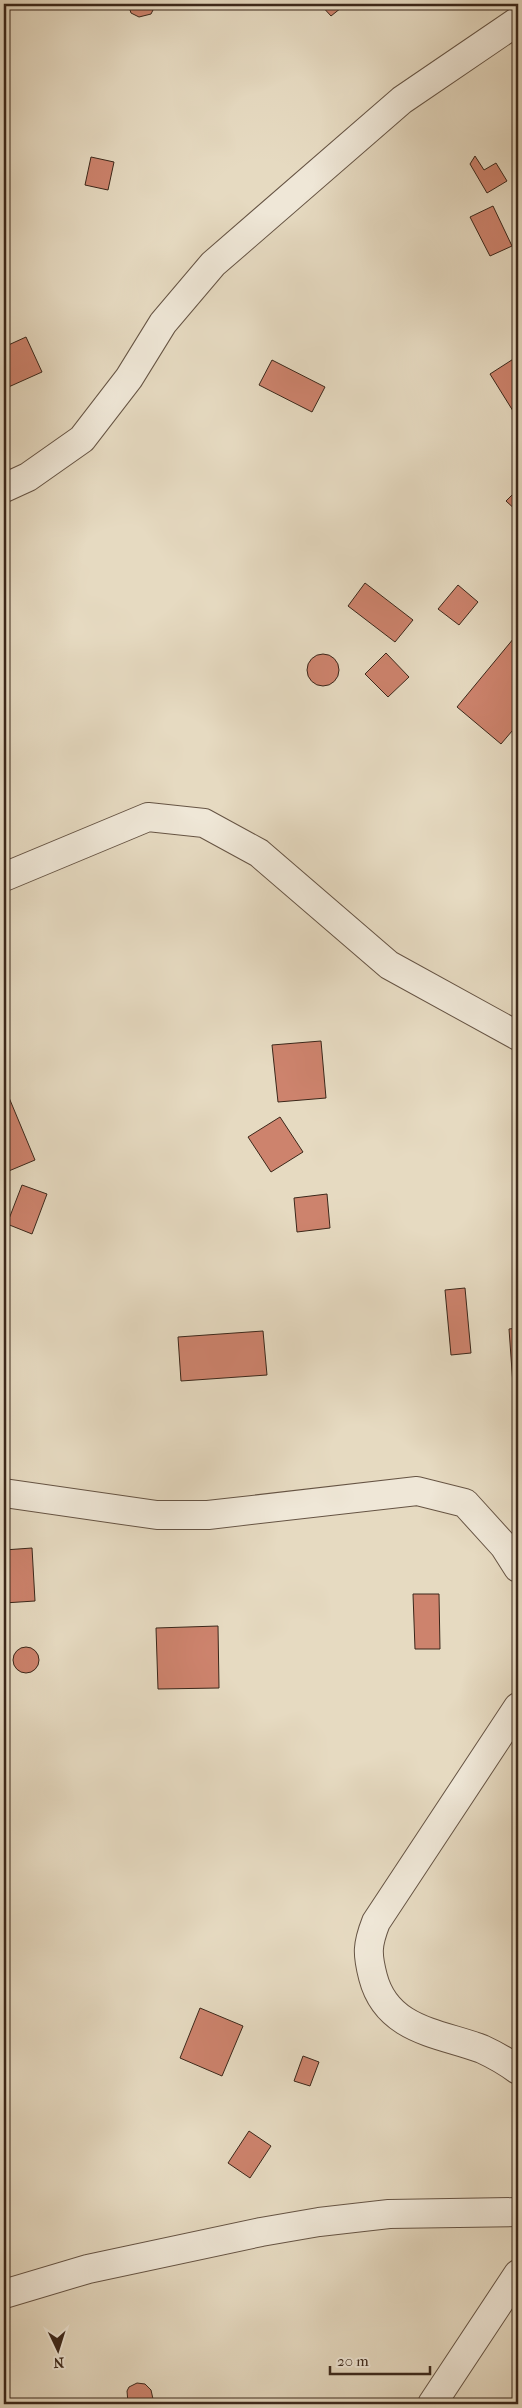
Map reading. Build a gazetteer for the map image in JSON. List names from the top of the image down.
{
  "scale_bar": "20 m",
  "north": "bottom"
}
